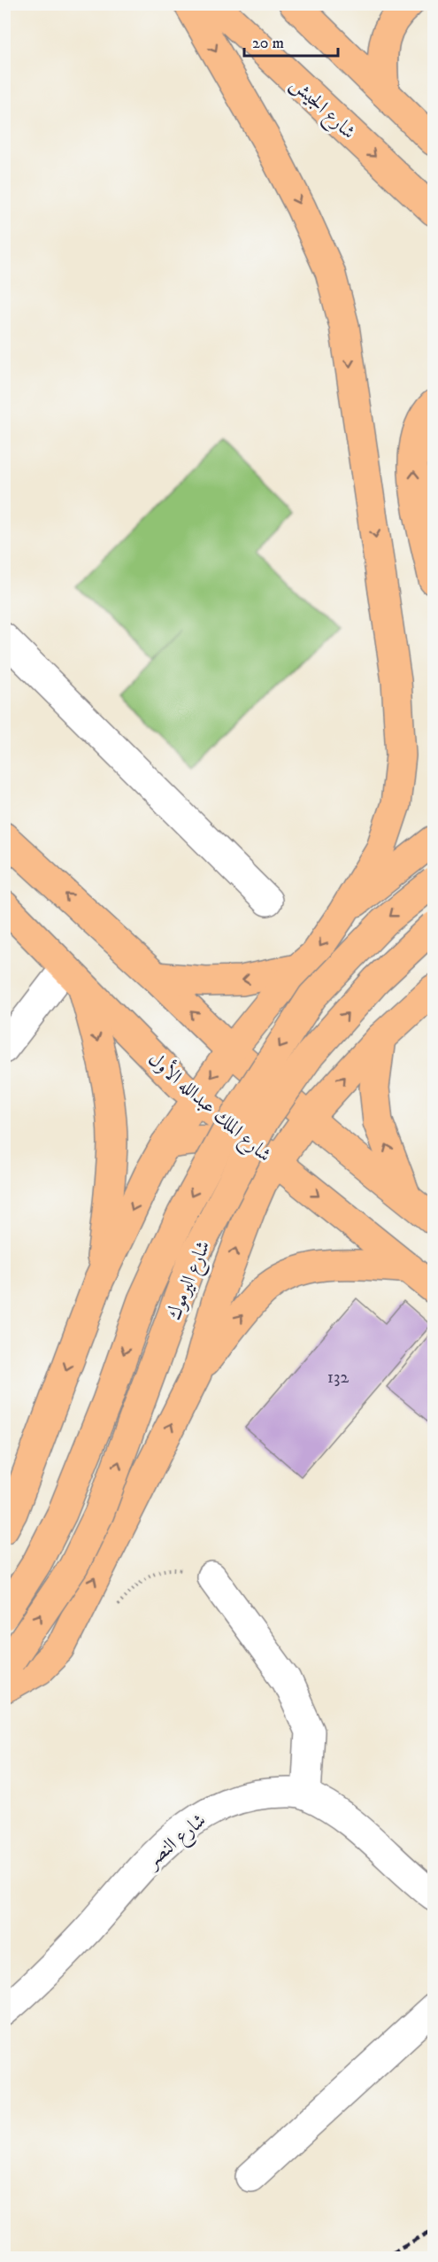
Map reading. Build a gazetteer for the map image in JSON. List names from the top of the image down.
{
  "streets": {
    "main road": ["شارع الجيش", "شارع الملك عبدالله الأول", "شارع اليرموك"],
    "street": ["شارع النصر"]
  },
  "house_numbers": ["132"],
  "scale_bar": "20 m"
}
